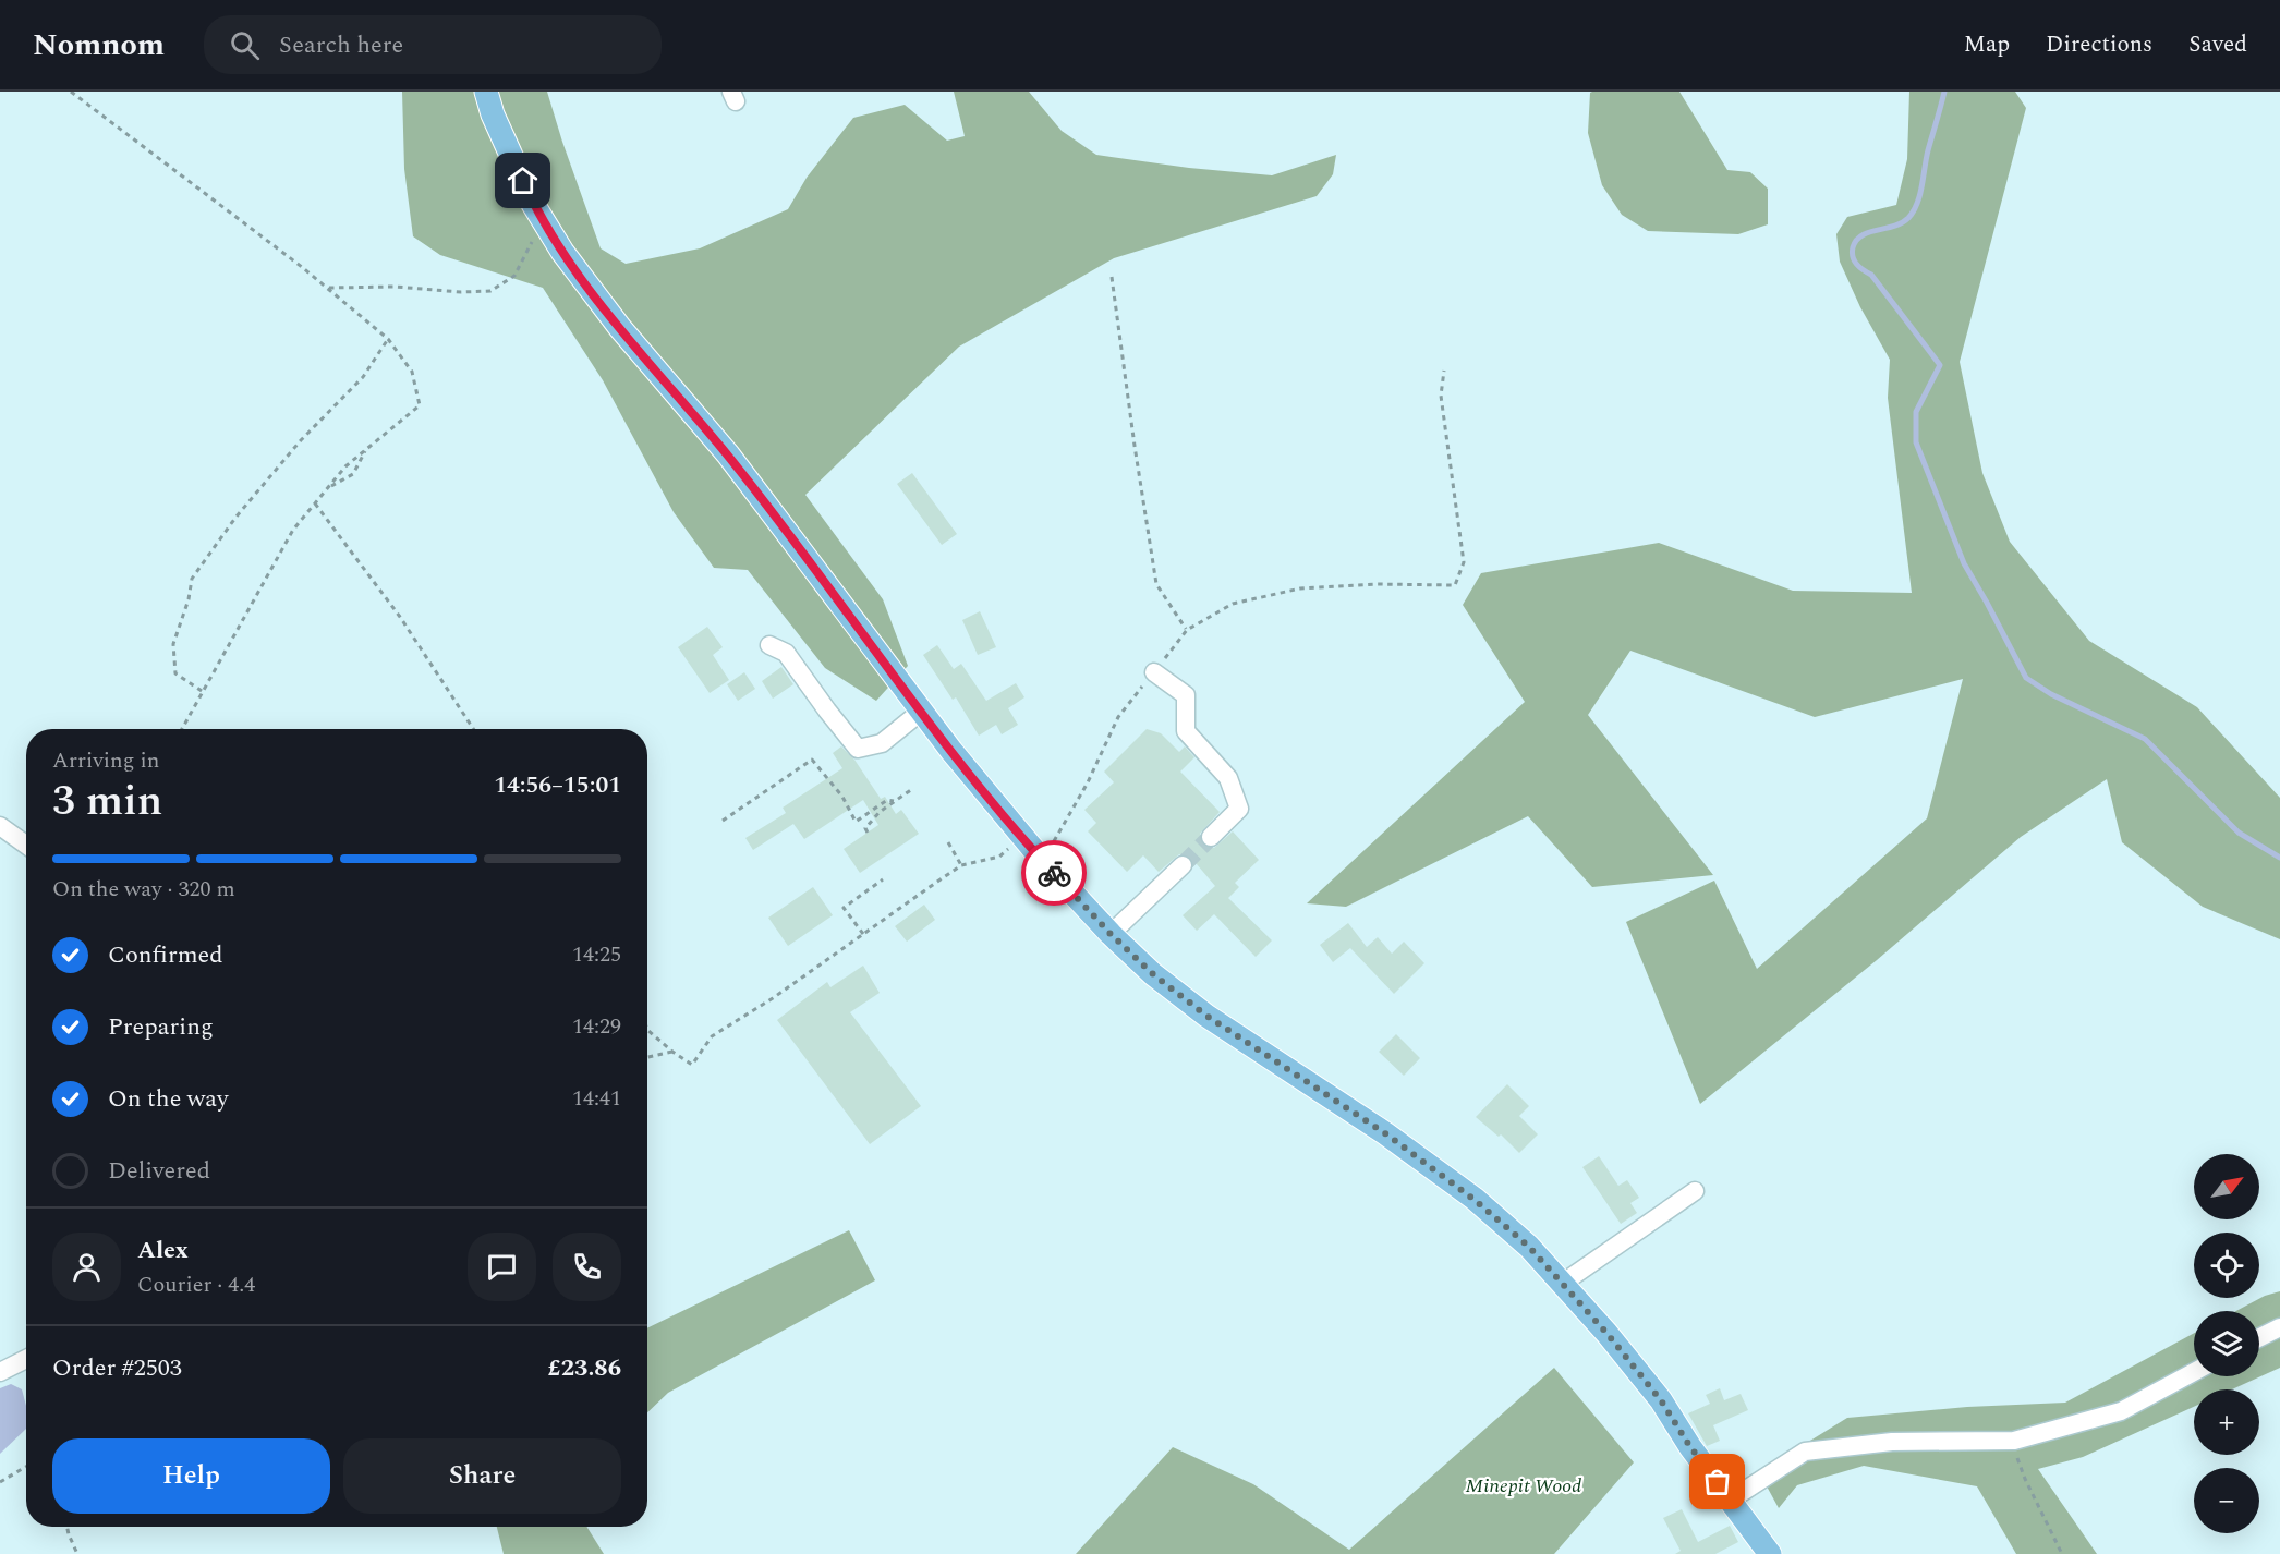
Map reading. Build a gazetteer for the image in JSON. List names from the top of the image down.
{
  "parks": ["Minepit Wood"],
  "north": "top right",
  "page": {
    "header": "Nomnom",
    "search": "Search here",
    "nav": ["Map", "Directions", "Saved"],
    "heading": ["3 min", "Arriving in", "14:56–15:01"],
    "panel": [
      "Alex",
      "Courier · 4.4",
      "Order #2503",
      "£23.86"
    ],
    "bar": "On the way · 320 m",
    "list": [
      ["Confirmed", "14:25"],
      ["Preparing", "14:29"],
      ["On the way", "14:41"],
      "Delivered"
    ],
    "map_buttons": ["+", "−"],
    "buttons": ["Help", "Share"]
  }
}
